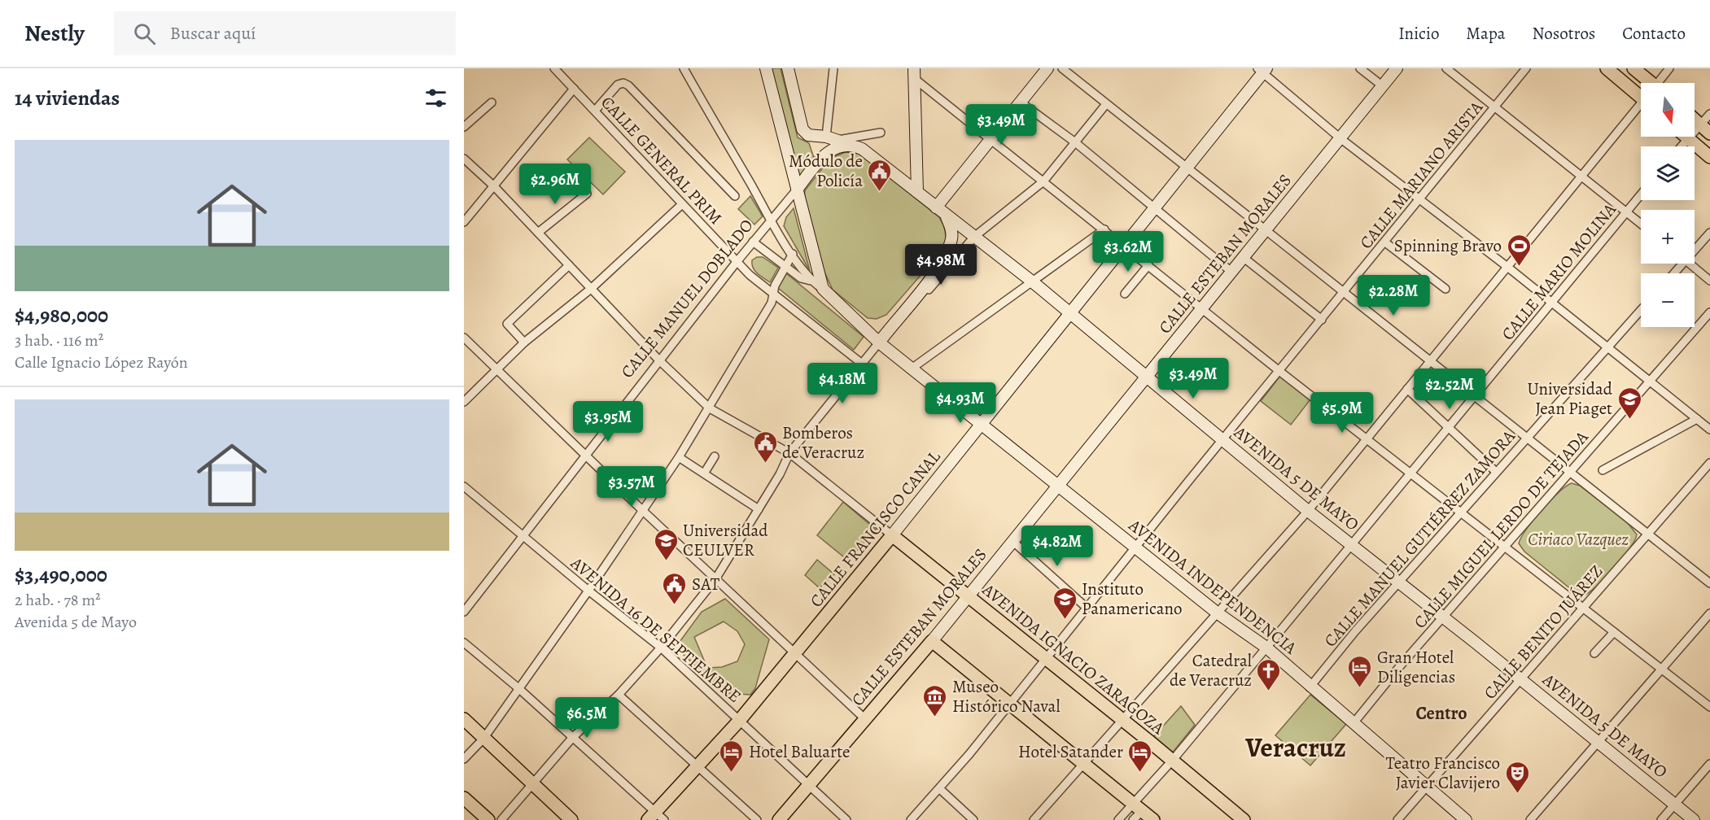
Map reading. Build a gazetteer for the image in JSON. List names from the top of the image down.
{
  "streets": {
    "main road": [
      "CALLE ESTEBAN MORALES",
      "CALLE MANUEL DOBLADO",
      "AVENIDA 5 DE MAYO",
      "CALLE FRANCISCO CANAL",
      "AVENIDA INDEPENDENCIA",
      "AVENIDA IGNACIO ZARAGOZA"
    ],
    "street": [
      "CALLE GENERAL PRIM",
      "CALLE MARIANO ARISTA",
      "CALLE MARIO MOLINA",
      "CALLE MIGUEL LERDO DE TEJADA",
      "CALLE MANUEL GUTIÉRREZ ZAMORA",
      "AVENIDA 16 DE SEPTIEMBRE",
      "CALLE BENITO JUÁREZ"
    ]
  },
  "crossings": [
    ["CALLE GENERAL PRIM", "CALLE MANUEL DOBLADO"],
    ["CALLE MARIANO ARISTA", "AVENIDA 5 DE MAYO"],
    ["CALLE MARIANO ARISTA", "AVENIDA INDEPENDENCIA"],
    ["CALLE MARIANO ARISTA", "AVENIDA IGNACIO ZARAGOZA"],
    ["CALLE ESTEBAN MORALES", "AVENIDA 5 DE MAYO"],
    ["CALLE ESTEBAN MORALES", "AVENIDA INDEPENDENCIA"],
    ["CALLE ESTEBAN MORALES", "AVENIDA 16 DE SEPTIEMBRE"],
    ["CALLE ESTEBAN MORALES", "AVENIDA IGNACIO ZARAGOZA"],
    ["CALLE MARIO MOLINA", "AVENIDA 5 DE MAYO"],
    ["CALLE MARIO MOLINA", "AVENIDA INDEPENDENCIA"],
    ["CALLE MARIO MOLINA", "AVENIDA IGNACIO ZARAGOZA"],
    ["CALLE MANUEL DOBLADO", "AVENIDA 5 DE MAYO"],
    ["CALLE MANUEL DOBLADO", "AVENIDA INDEPENDENCIA"],
    ["CALLE MANUEL DOBLADO", "AVENIDA 16 DE SEPTIEMBRE"],
    ["CALLE MANUEL DOBLADO", "AVENIDA IGNACIO ZARAGOZA"],
    ["AVENIDA 5 DE MAYO", "CALLE FRANCISCO CANAL"],
    ["AVENIDA 5 DE MAYO", "CALLE MIGUEL LERDO DE TEJADA"],
    ["AVENIDA 5 DE MAYO", "CALLE MANUEL GUTIÉRREZ ZAMORA"],
    ["AVENIDA 5 DE MAYO", "CALLE BENITO JUÁREZ"],
    ["CALLE FRANCISCO CANAL", "AVENIDA INDEPENDENCIA"],
    ["CALLE FRANCISCO CANAL", "AVENIDA 16 DE SEPTIEMBRE"],
    ["CALLE FRANCISCO CANAL", "AVENIDA IGNACIO ZARAGOZA"],
    ["CALLE MIGUEL LERDO DE TEJADA", "AVENIDA INDEPENDENCIA"],
    ["CALLE MANUEL GUTIÉRREZ ZAMORA", "AVENIDA INDEPENDENCIA"],
    ["AVENIDA INDEPENDENCIA", "CALLE BENITO JUÁREZ"]
  ],
  "districts": ["Centro", "Veracruz"],
  "parks": ["Ciriaco Vazquez"],
  "places": {
    "public building": ["Módulo de Policía", "Bomberos de Veracruz", "SAT"],
    "sports": ["Spinning Bravo"],
    "school or university": ["Universidad Jean Piaget", "Universidad CEULVER", "Instituto Panamericano"],
    "hotel": ["Gran Hotel Diligencias", "Hotel Baluarte", "Hotel Satander"],
    "church": ["Catedral de Veracruz"],
    "museum": ["Museo Histórico Naval"],
    "theatre": ["Teatro Francisco Javier Clavijero"]
  },
  "north": "bottom",
  "page": {
    "header": "Nestly",
    "search": "Buscar aquí",
    "nav": [
      "Inicio",
      "Mapa",
      "Nosotros",
      "Contacto"
    ],
    "heading": "14 viviendas",
    "map_buttons": ["+", "−"],
    "price": [
      "$3.49M",
      "$2.96M",
      "$3.62M",
      "$4.98M",
      "$2.28M",
      "$3.49M",
      "$4.18M",
      "$2.52M",
      "$4.93M",
      "$5.9M",
      "$3.95M",
      "$3.57M",
      "$4.82M",
      "$6.5M"
    ],
    "list": [
      {
        "name": "$4,980,000",
        "note": "3 hab. · 116 m² · Calle Ignacio López Rayón"
      },
      {
        "name": "$3,490,000",
        "note": "2 hab. · 78 m² · Avenida 5 de Mayo"
      }
    ]
  }
}
